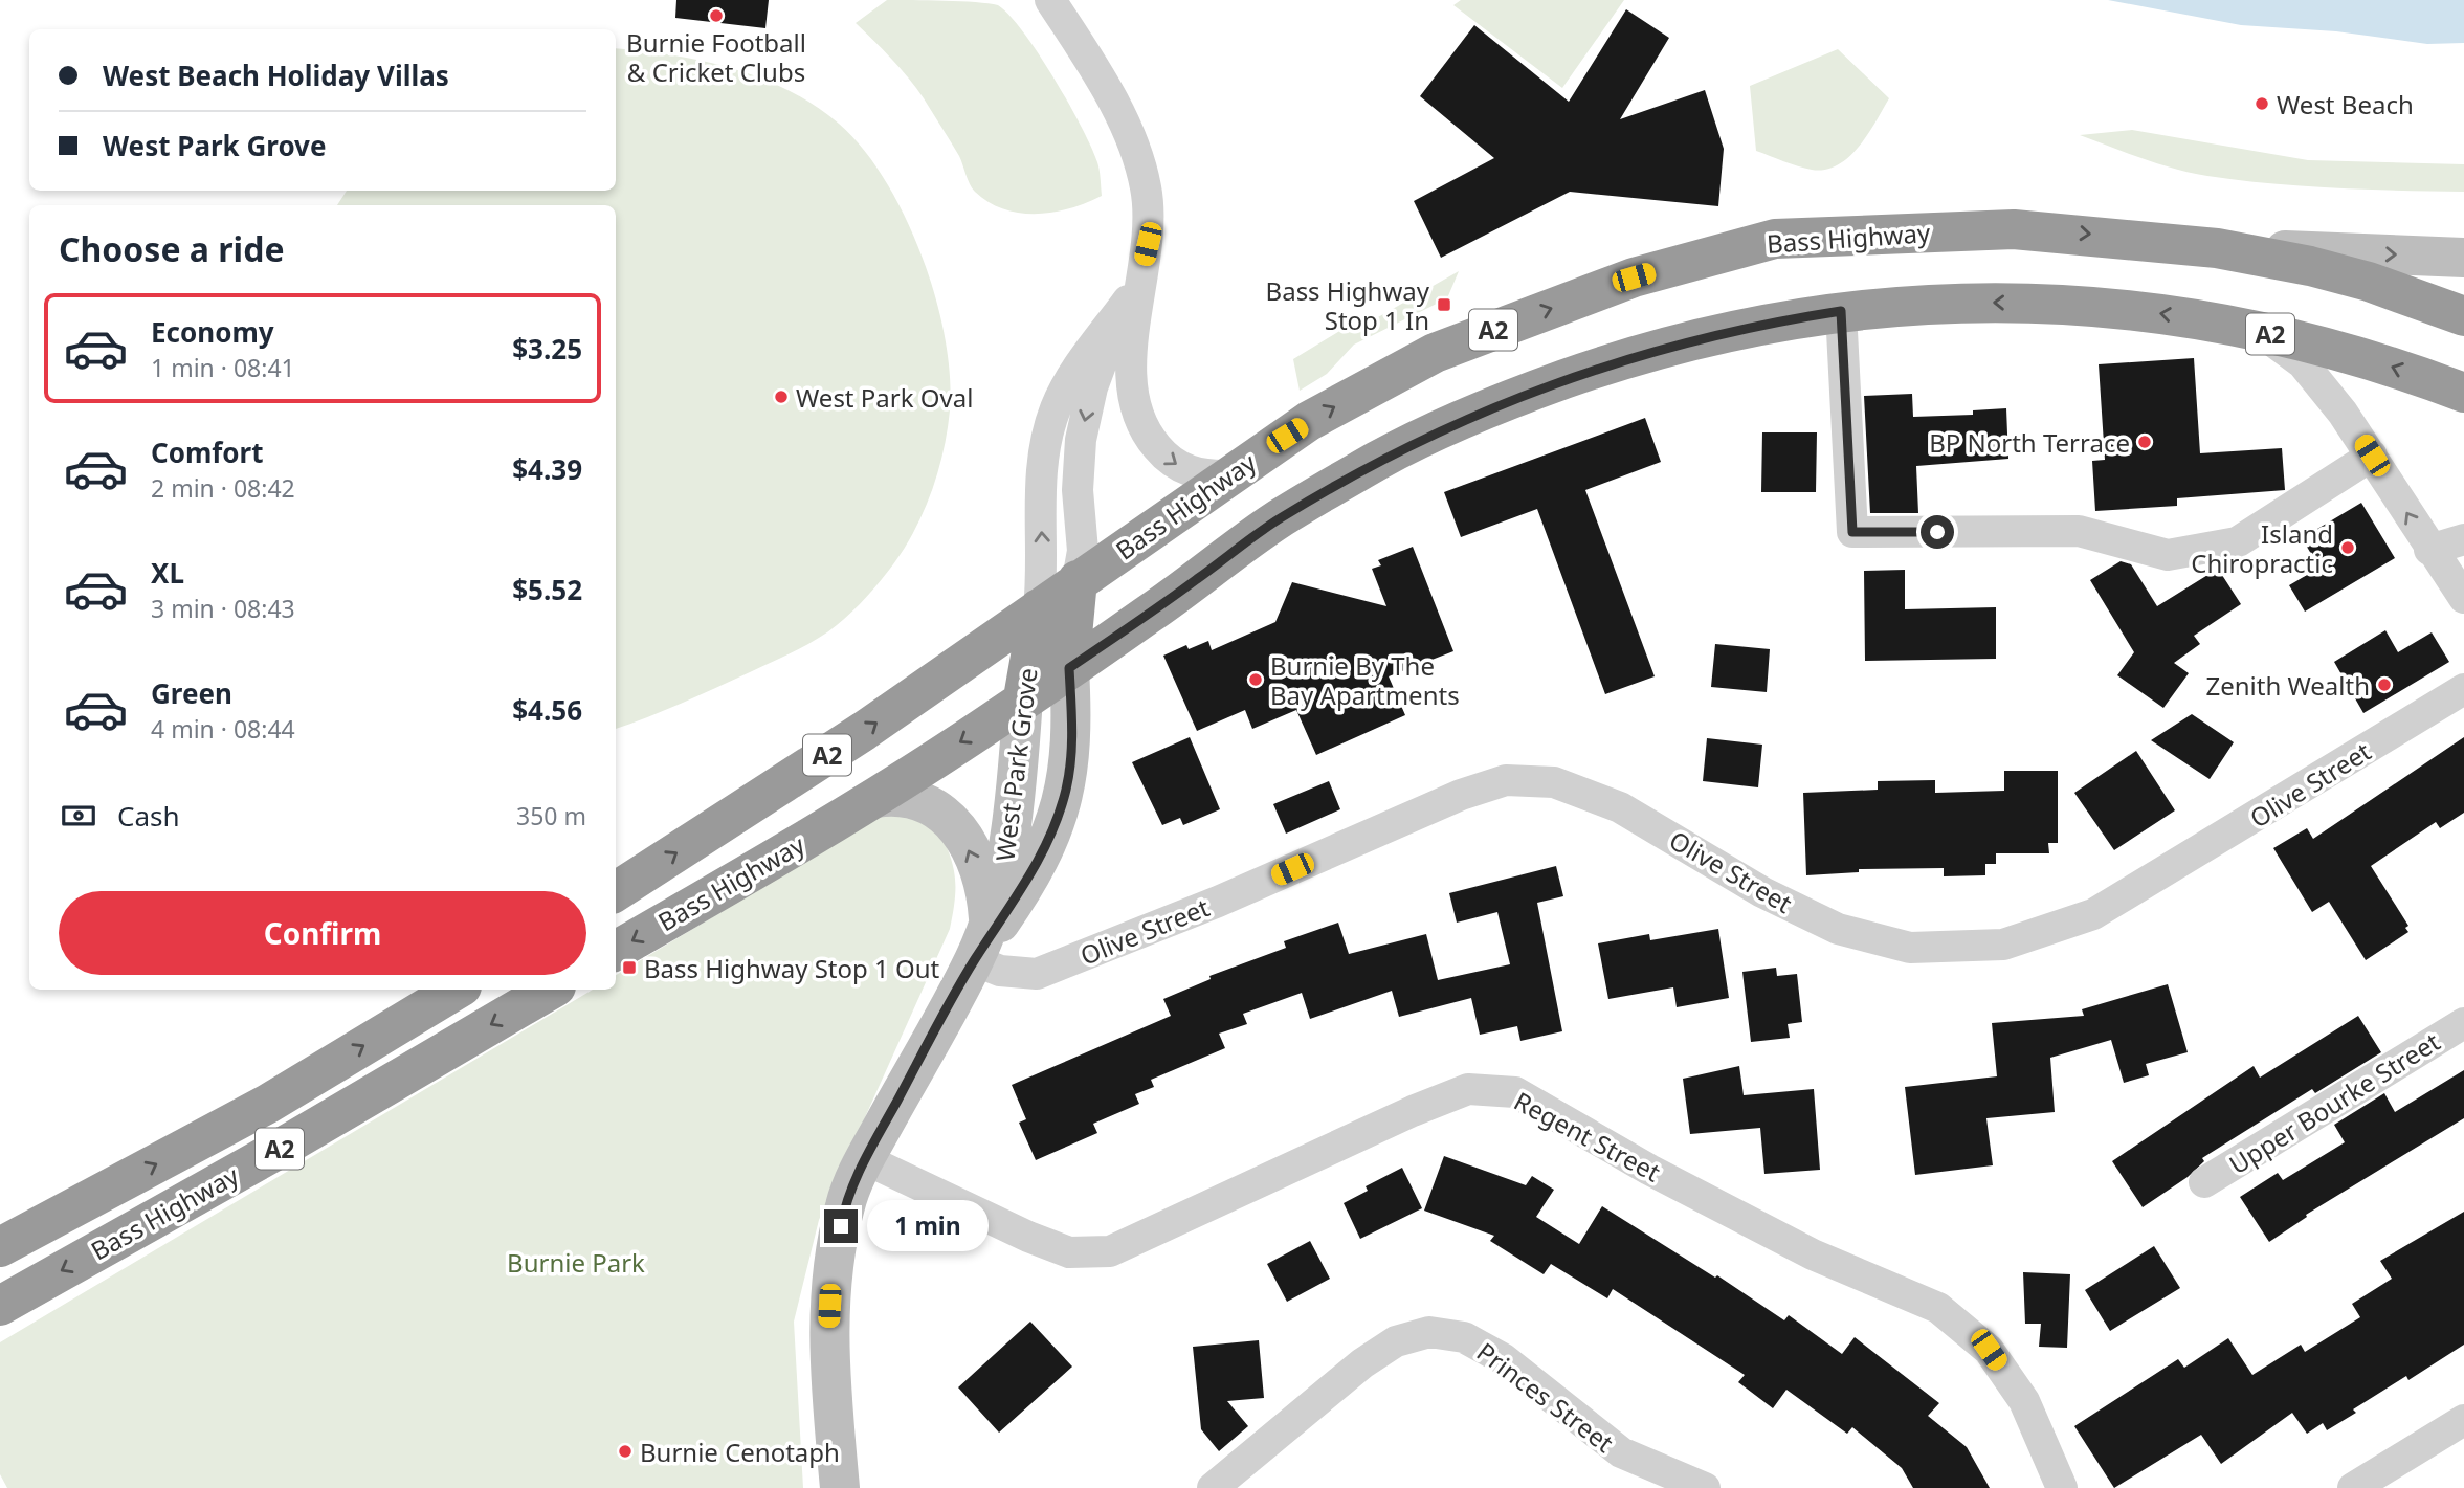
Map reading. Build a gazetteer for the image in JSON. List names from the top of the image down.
{
  "streets": {
    "highway": ["Bass Highway", "A2", "West Park Grove"],
    "street": [
      "Olive Street",
      "Upper Bourke Street",
      "Regent Street",
      "Princes Street"
    ]
  },
  "crossings": [
    ["Bass Highway", "West Park Grove"],
    ["West Park Grove", "Olive Street"],
    ["West Park Grove", "Regent Street"]
  ],
  "parks": ["Burnie Park"],
  "places": {
    "other": [
      "Burnie Football & Cricket Clubs",
      "West Beach",
      "West Park Oval",
      "BP North Terrace",
      "Island Chiropractic",
      "Burnie By The Bay Apartments",
      "Zenith Wealth",
      "Burnie Cenotaph"
    ],
    "transit": ["Bass Highway Stop 1 In", "Bass Highway Stop 1 Out"]
  },
  "page": {
    "banner": ["West Beach Holiday Villas", "West Park Grove"],
    "heading": "Choose a ride",
    "list": [
      {
        "name": "Economy",
        "note": "1 min · 08:41",
        "value": "$3.25"
      },
      {
        "name": "Comfort",
        "note": "2 min · 08:42",
        "value": "$4.39"
      },
      {
        "name": "XL",
        "note": "3 min · 08:43",
        "value": "$5.52"
      },
      {
        "name": "Green",
        "note": "4 min · 08:44",
        "value": "$4.56"
      }
    ],
    "pay": ["Cash", "350 m"],
    "buttons": "Confirm",
    "bubble": "1 min"
  }
}
